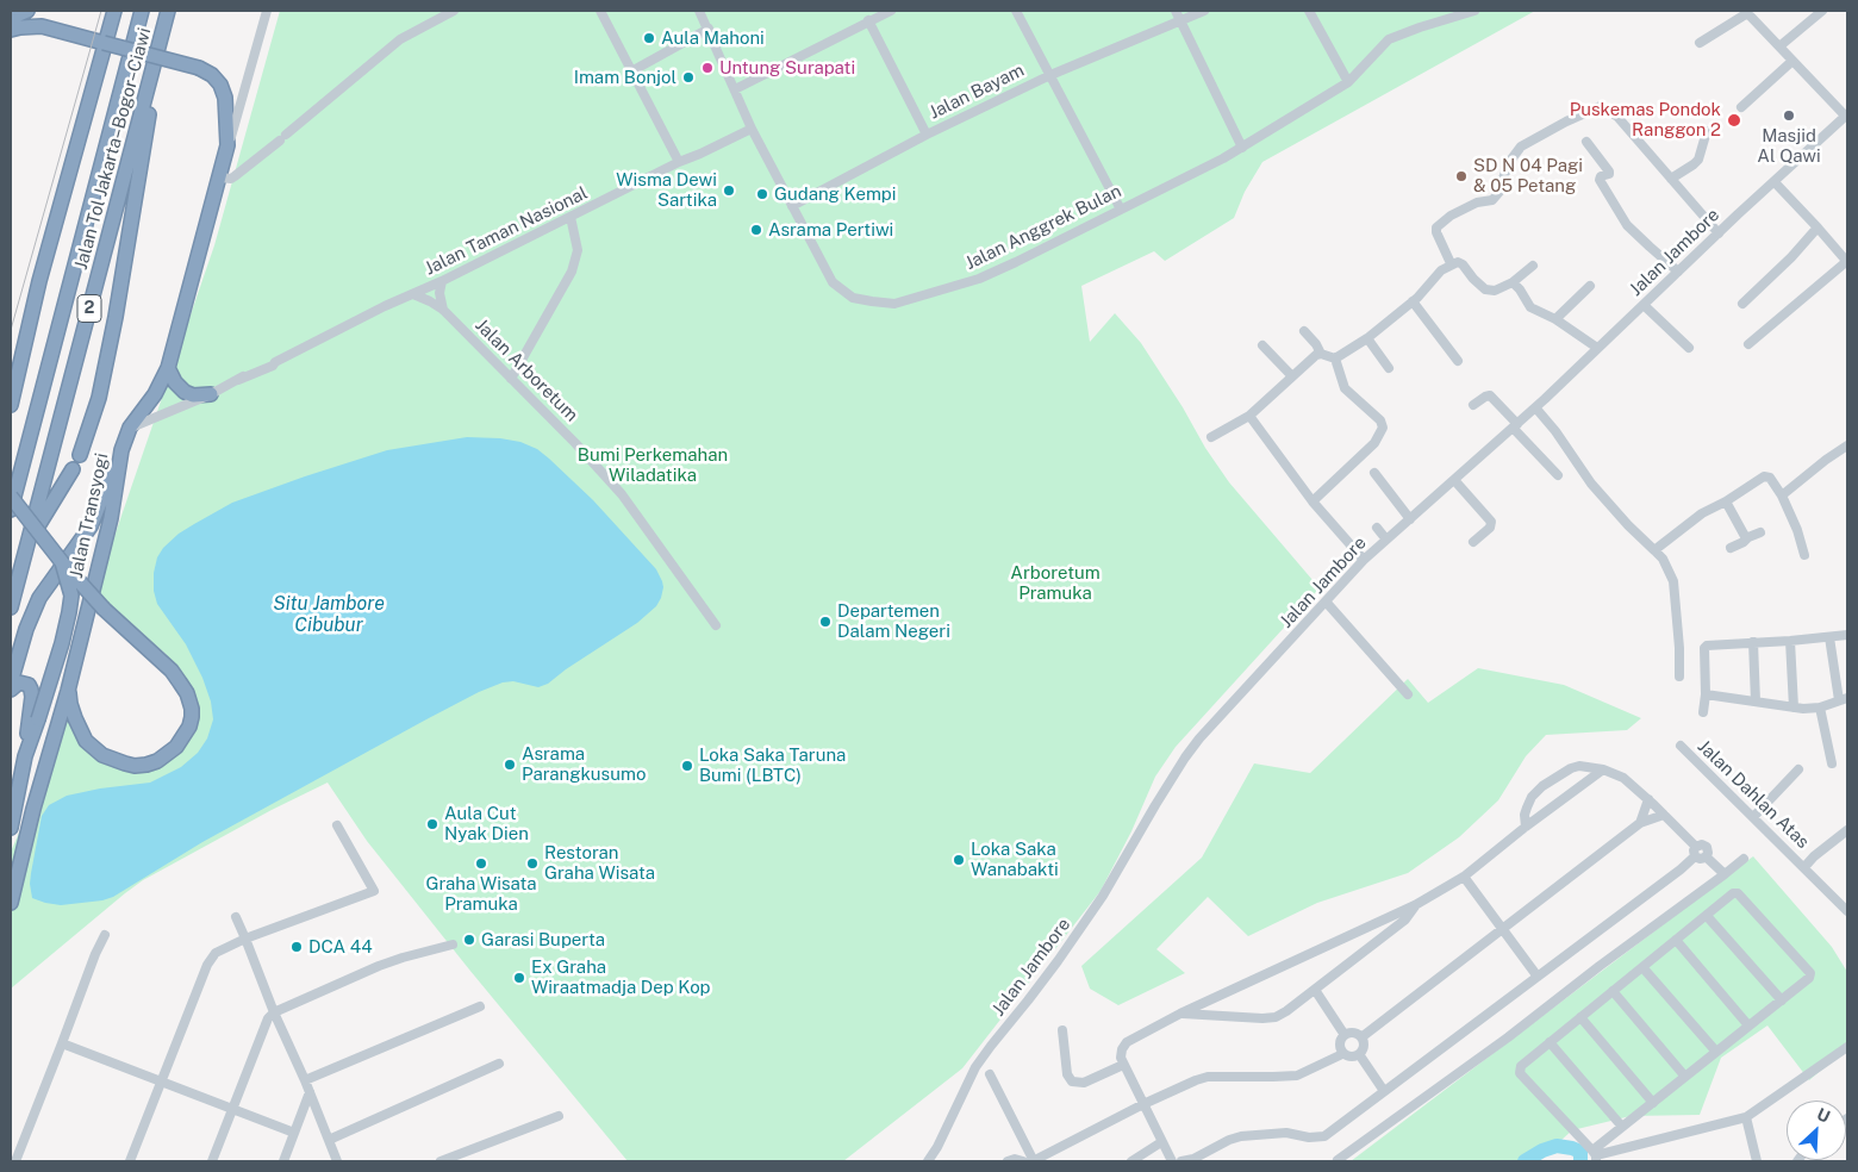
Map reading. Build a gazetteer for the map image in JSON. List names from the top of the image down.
{
  "streets": {
    "highway": ["Jalan Tol Jakarta–Bogor–Ciawi", "2", "Jalan Transyogi"],
    "street": [
      "Jalan Bayam",
      "Jalan Anggrek Bulan",
      "Jalan Taman Nasional",
      "Jalan Jambore",
      "Jalan Arboretum",
      "Jalan Dahlan Atas"
    ]
  },
  "crossings": [
    ["Jalan Bayam", "Jalan Anggrek Bulan"],
    ["Jalan Anggrek Bulan", "Jalan Taman Nasional"],
    ["Jalan Taman Nasional", "Jalan Arboretum"],
    ["Jalan Taman Nasional", "Jalan Transyogi"]
  ],
  "water": ["Situ Jambore Cibubur"],
  "parks": ["Bumi Perkemahan Wiladatika", "Arboretum Pramuka"],
  "places": [
    "Aula Mahoni",
    "Untung Surapati",
    "Imam Bonjol",
    "Masjid Al Qawi",
    "Puskemas Pondok Ranggon 2",
    "SD N 04 Pagi & 05 Petang",
    "Wisma Dewi Sartika",
    "Gudang Kempi",
    "Asrama Pertiwi",
    "Departemen Dalam Negeri",
    "Asrama Parangkusumo",
    "Loka Saka Taruna Bumi (LBTC)",
    "Aula Cut Nyak Dien",
    "Loka Saka Wanabakti",
    "Graha Wisata Pramuka",
    "Restoran Graha Wisata",
    "Garasi Buperta",
    "DCA 44",
    "Ex Graha Wiraatmadja Dep Kop"
  ],
  "north": "top right"
}
